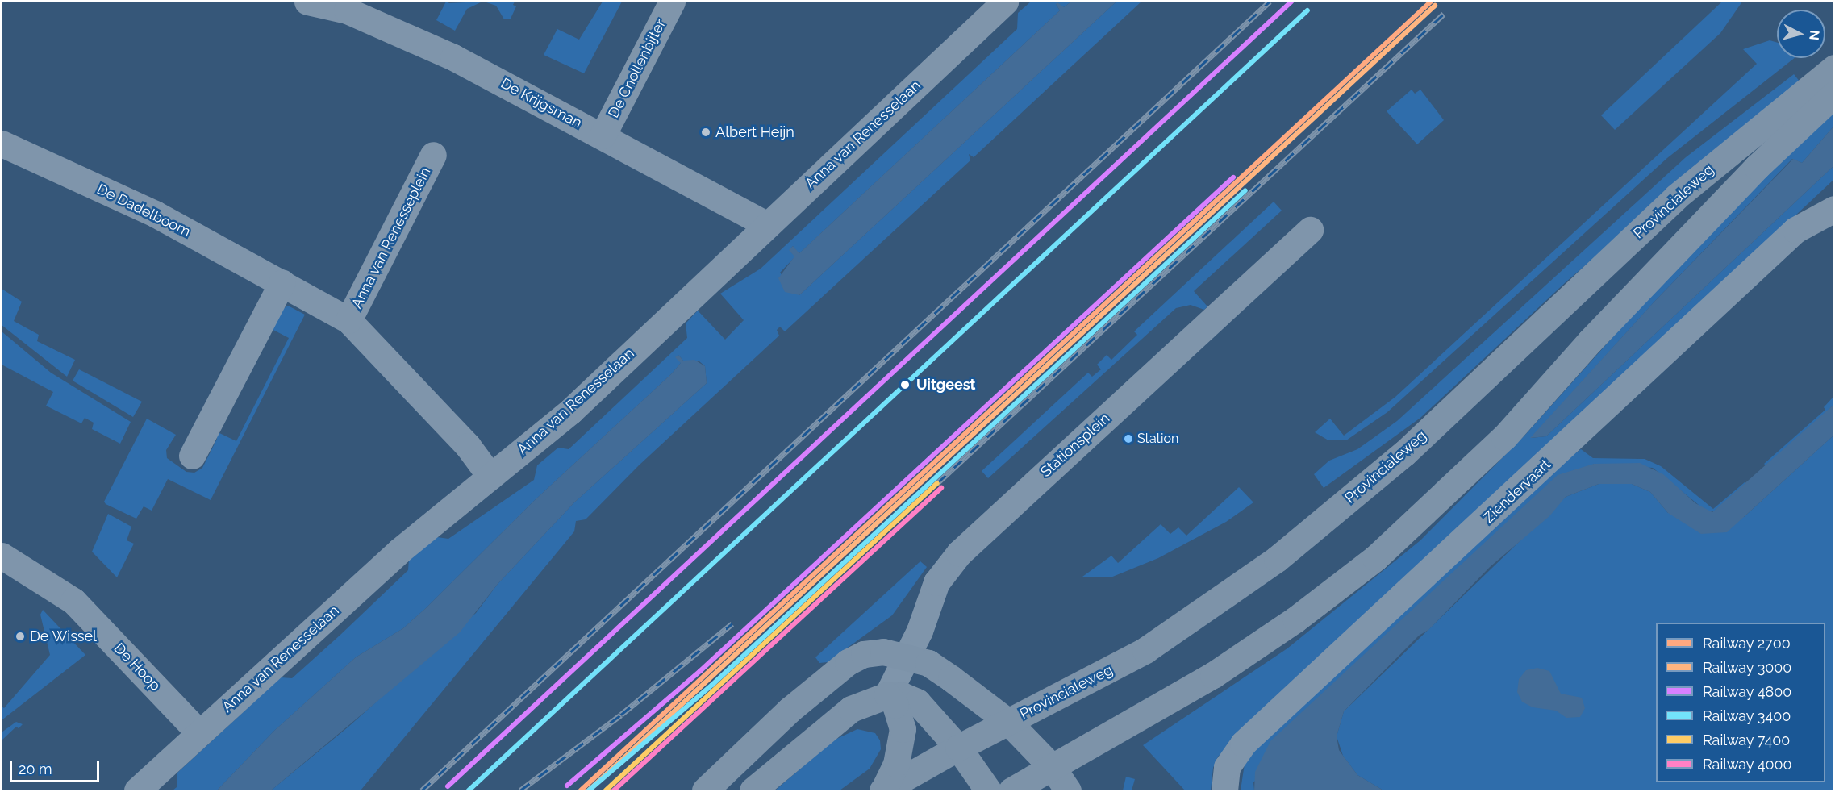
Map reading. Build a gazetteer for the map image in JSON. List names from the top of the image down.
{
  "streets": {
    "main road": ["Provincialeweg"],
    "street": [
      "De Cnollenbijter",
      "De Krijgsman",
      "Anna van Renesselaan",
      "De Dadelboom",
      "Anna van Renesseplein",
      "Stationsplein",
      "Ziendervaart",
      "De Hoop"
    ]
  },
  "crossings": [
    ["De Cnollenbijter", "De Krijgsman"],
    ["De Krijgsman", "Anna van Renesselaan"],
    ["Anna van Renesselaan", "De Dadelboom"],
    ["Anna van Renesselaan", "De Hoop"],
    ["De Dadelboom", "Anna van Renesseplein"]
  ],
  "places": [
    "Albert Heijn",
    "Uitgeest",
    "Station",
    "De Wissel"
  ],
  "lines": [
    "rail line 2700",
    "rail line 4800",
    "rail line 3000",
    "rail line 3400",
    "rail line 7400",
    "rail line 4000"
  ],
  "legend": [
    "Railway 2700",
    "Railway 3000",
    "Railway 4800",
    "Railway 3400",
    "Railway 7400",
    "Railway 4000"
  ],
  "scale_bar": "20 m",
  "north": "right"
}
